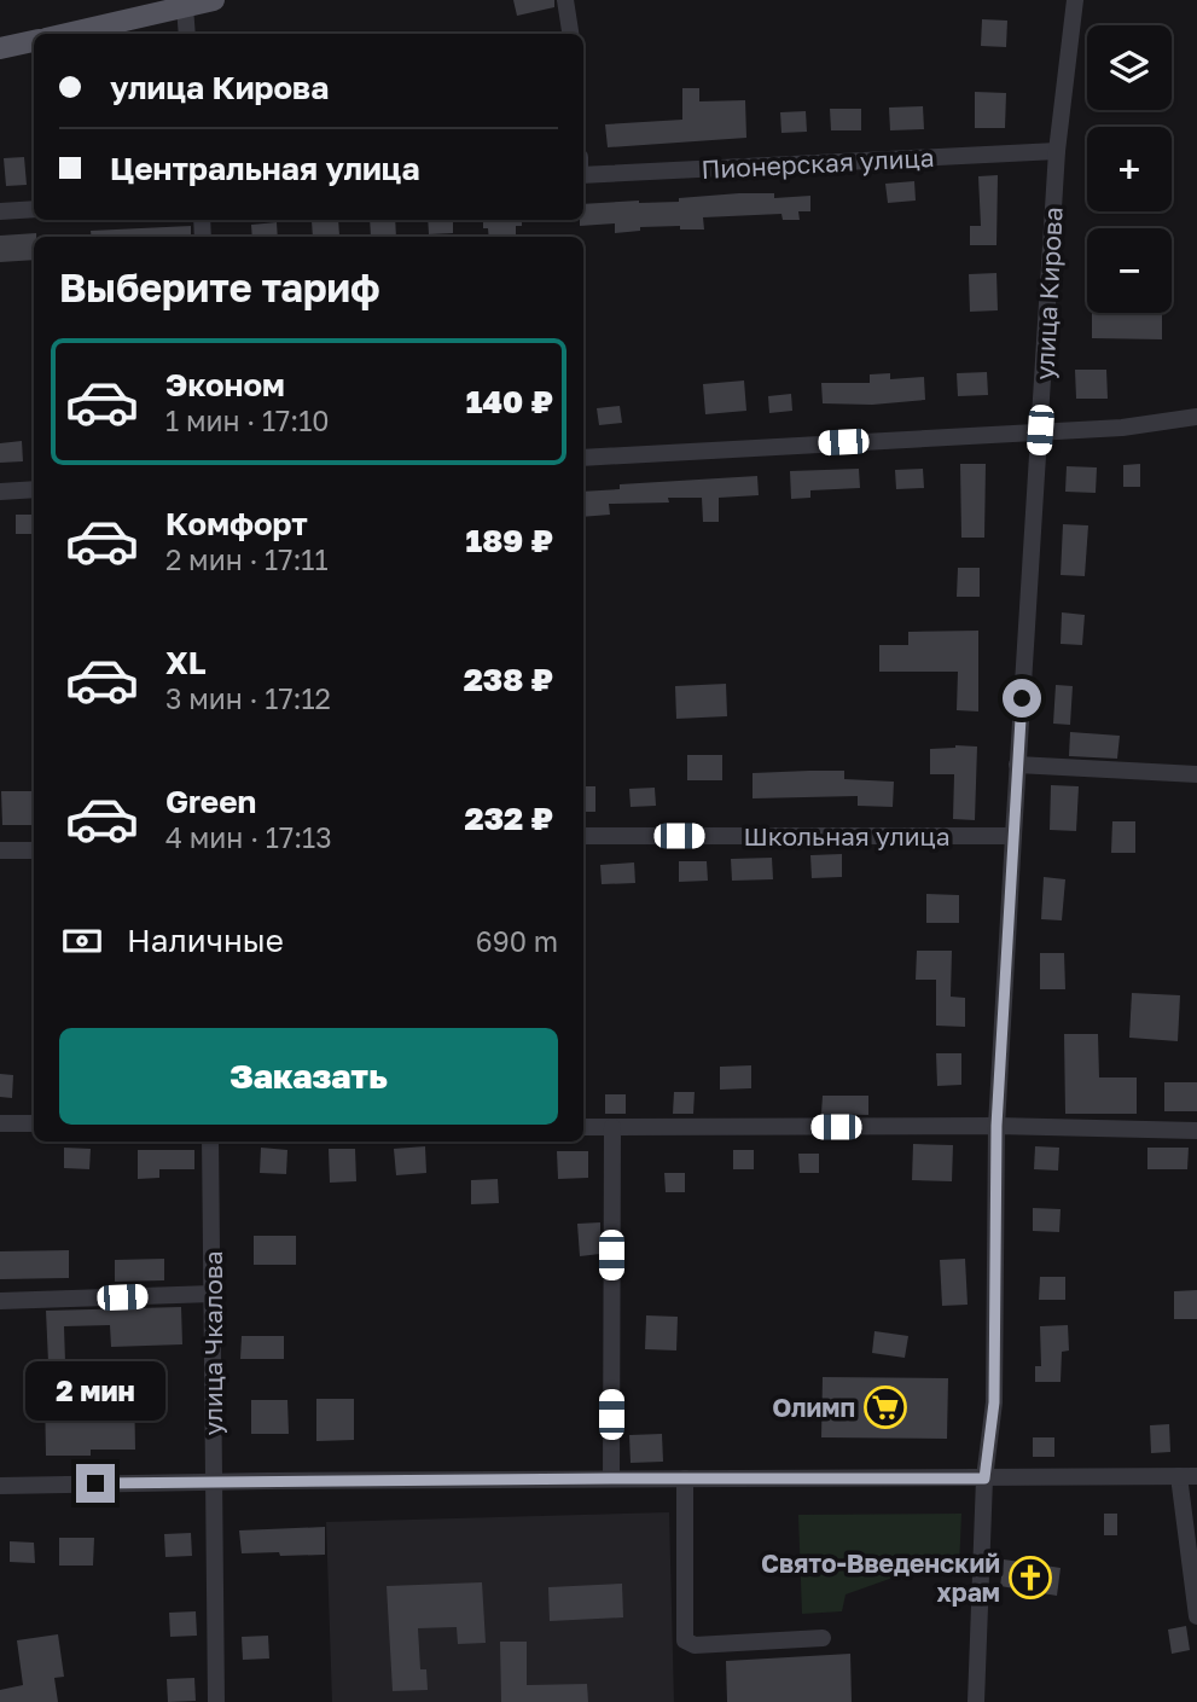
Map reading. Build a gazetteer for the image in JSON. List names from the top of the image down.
{
  "streets": {
    "street": [
      "Пионерская улица",
      "улица Кирова",
      "Школьная улица",
      "улица Чкалова"
    ]
  },
  "crossings": [
    ["Пионерская улица", "улица Кирова"],
    ["улица Кирова", "Школьная улица"]
  ],
  "places": {
    "supermarket": ["Олимп"],
    "church": ["Свято-Введенский храм"]
  },
  "page": {
    "map_buttons": ["+", "−"],
    "banner": ["улица Кирова", "Центральная улица"],
    "heading": "Выберите тариф",
    "list": [
      {
        "name": "Эконом",
        "note": "1 мин · 17:10",
        "value": "140 ₽"
      },
      {
        "name": "Комфорт",
        "note": "2 мин · 17:11",
        "value": "189 ₽"
      },
      {
        "name": "XL",
        "note": "3 мин · 17:12",
        "value": "238 ₽"
      },
      {
        "name": "Green",
        "note": "4 мин · 17:13",
        "value": "232 ₽"
      }
    ],
    "pay": ["Наличные", "690 m"],
    "buttons": "Заказать",
    "bubble": "2 мин"
  }
}
